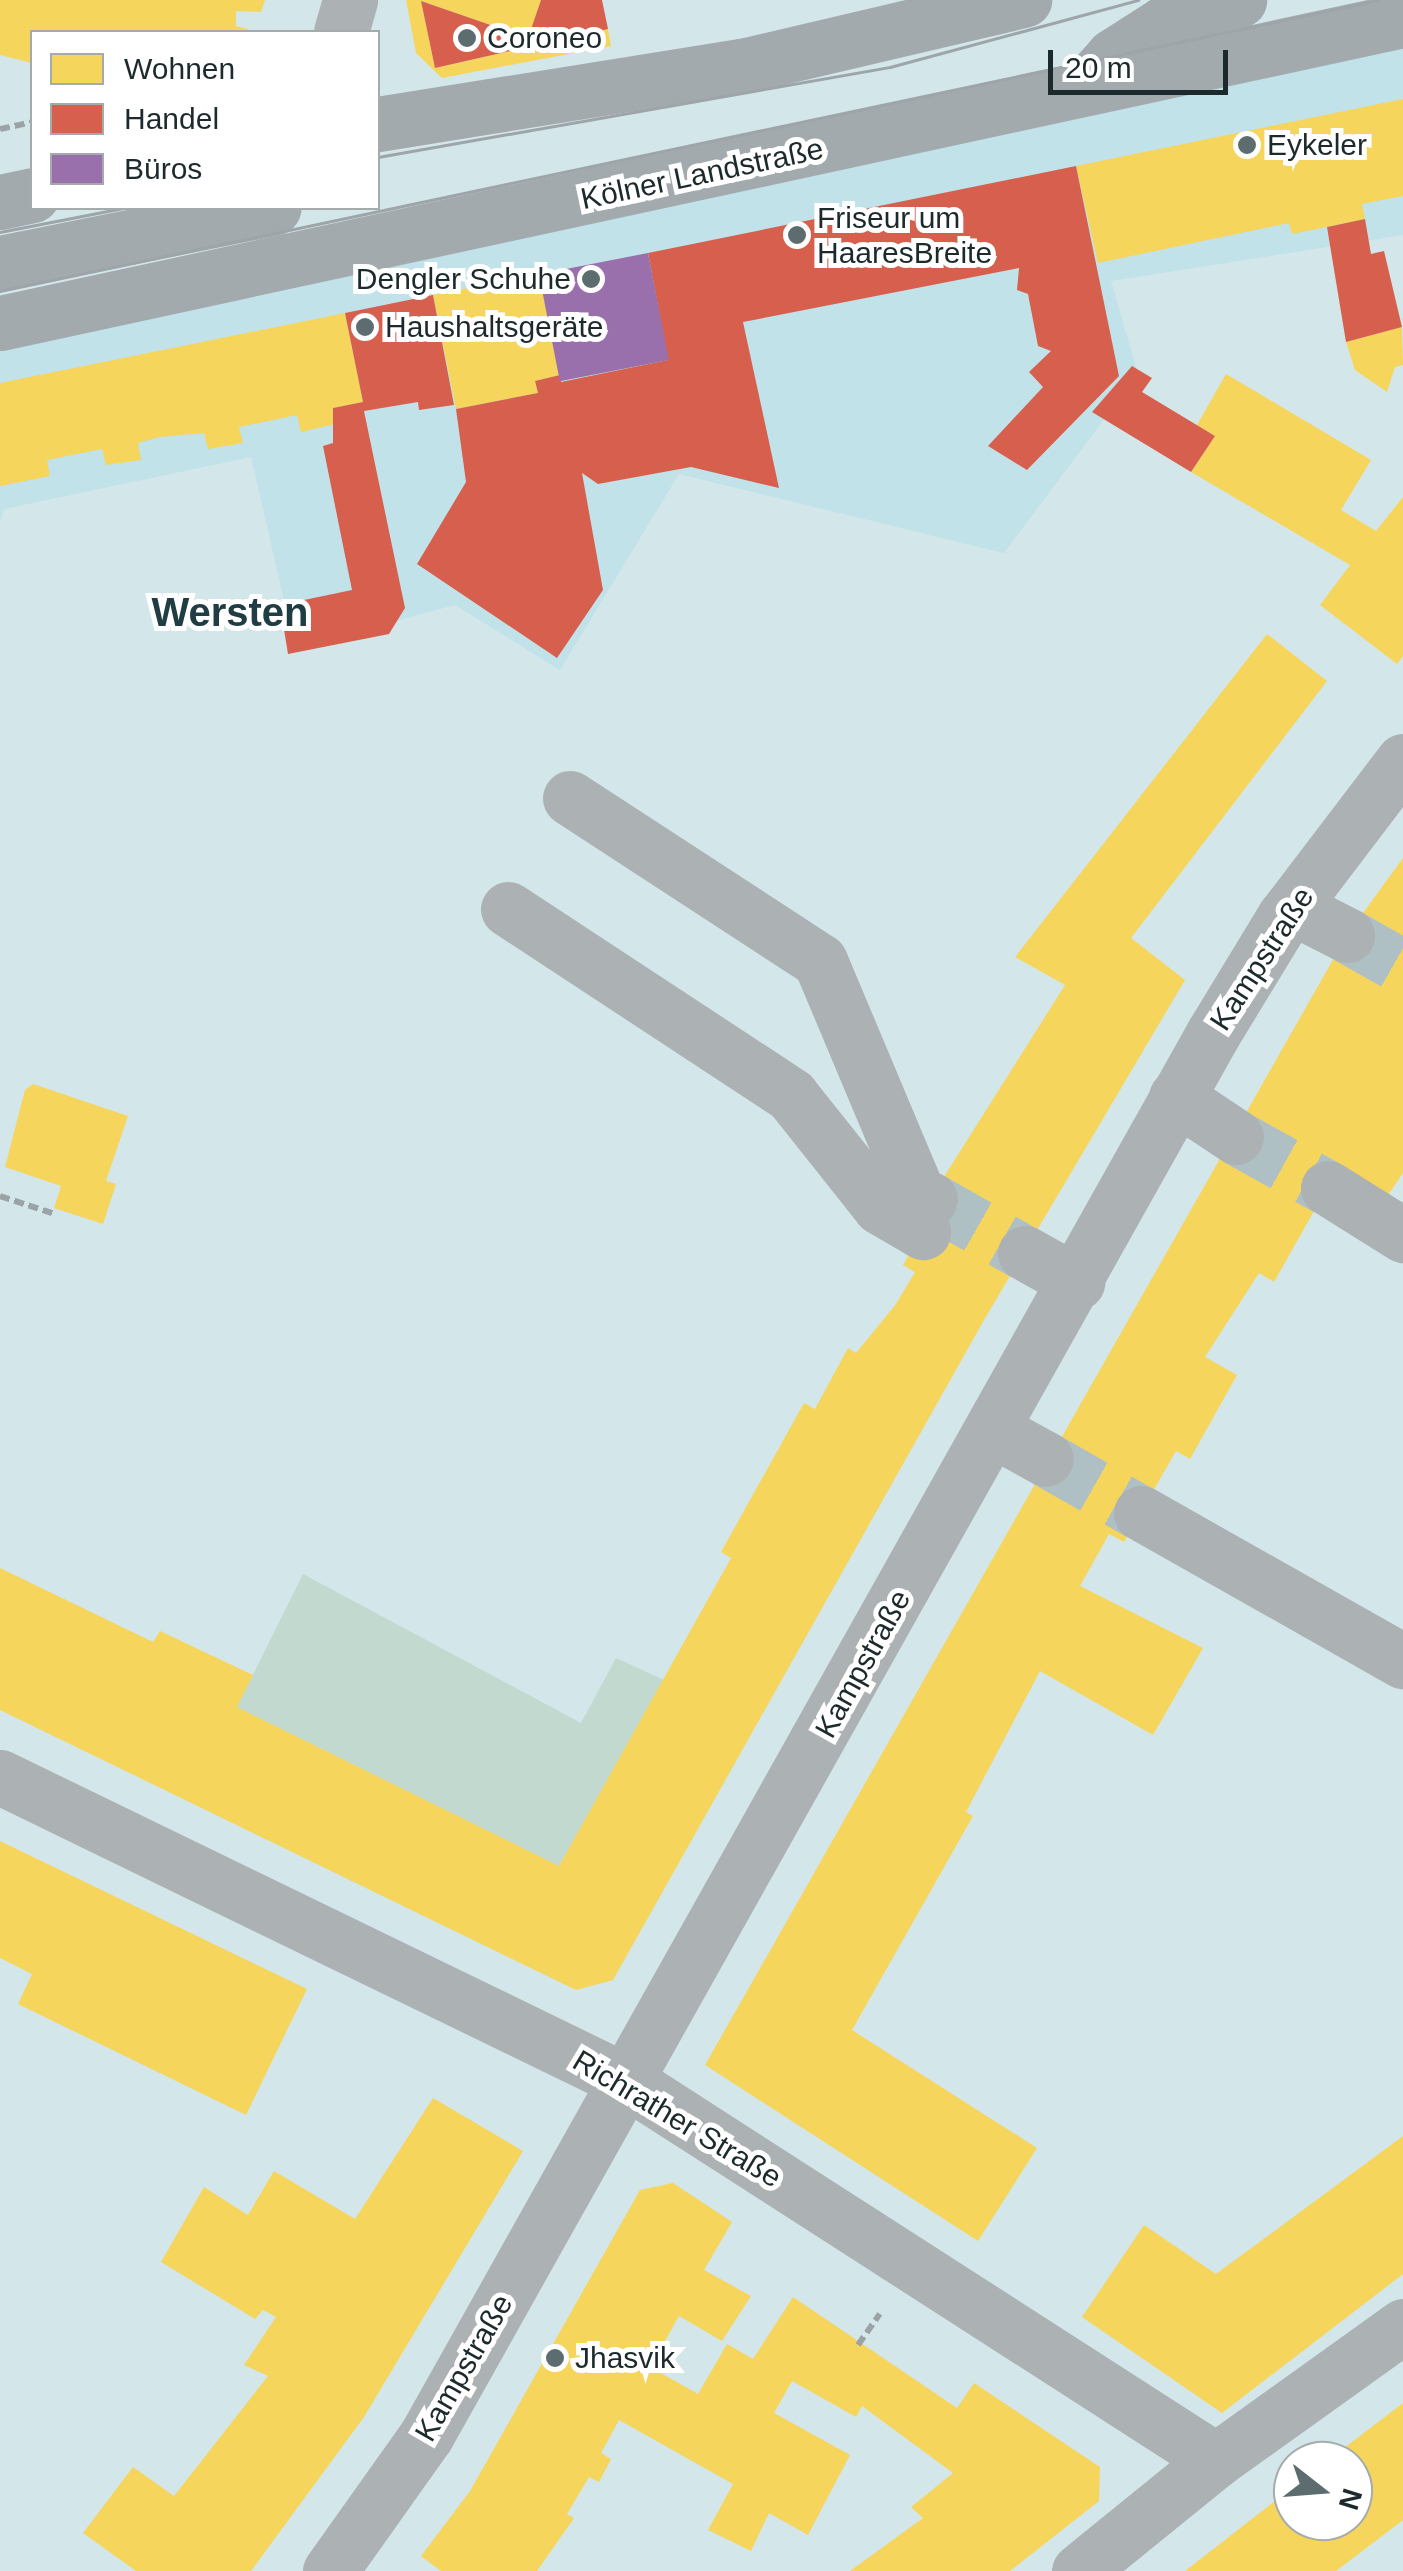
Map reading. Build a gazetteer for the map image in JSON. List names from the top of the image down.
{
  "streets": {
    "main road": ["Kölner Landstraße"],
    "street": ["Kampstraße", "Richrather Straße"]
  },
  "crossings": [
    ["Kampstraße", "Richrather Straße"]
  ],
  "districts": ["Wersten"],
  "places": [
    "Coroneo",
    "Eykeler",
    "Friseur um HaaresBreite",
    "Dengler Schuhe",
    "Haushaltsgeräte",
    "Jhasvik"
  ],
  "legend": ["Wohnen", "Handel", "Büros"],
  "scale_bar": "20 m",
  "north": "right"
}
